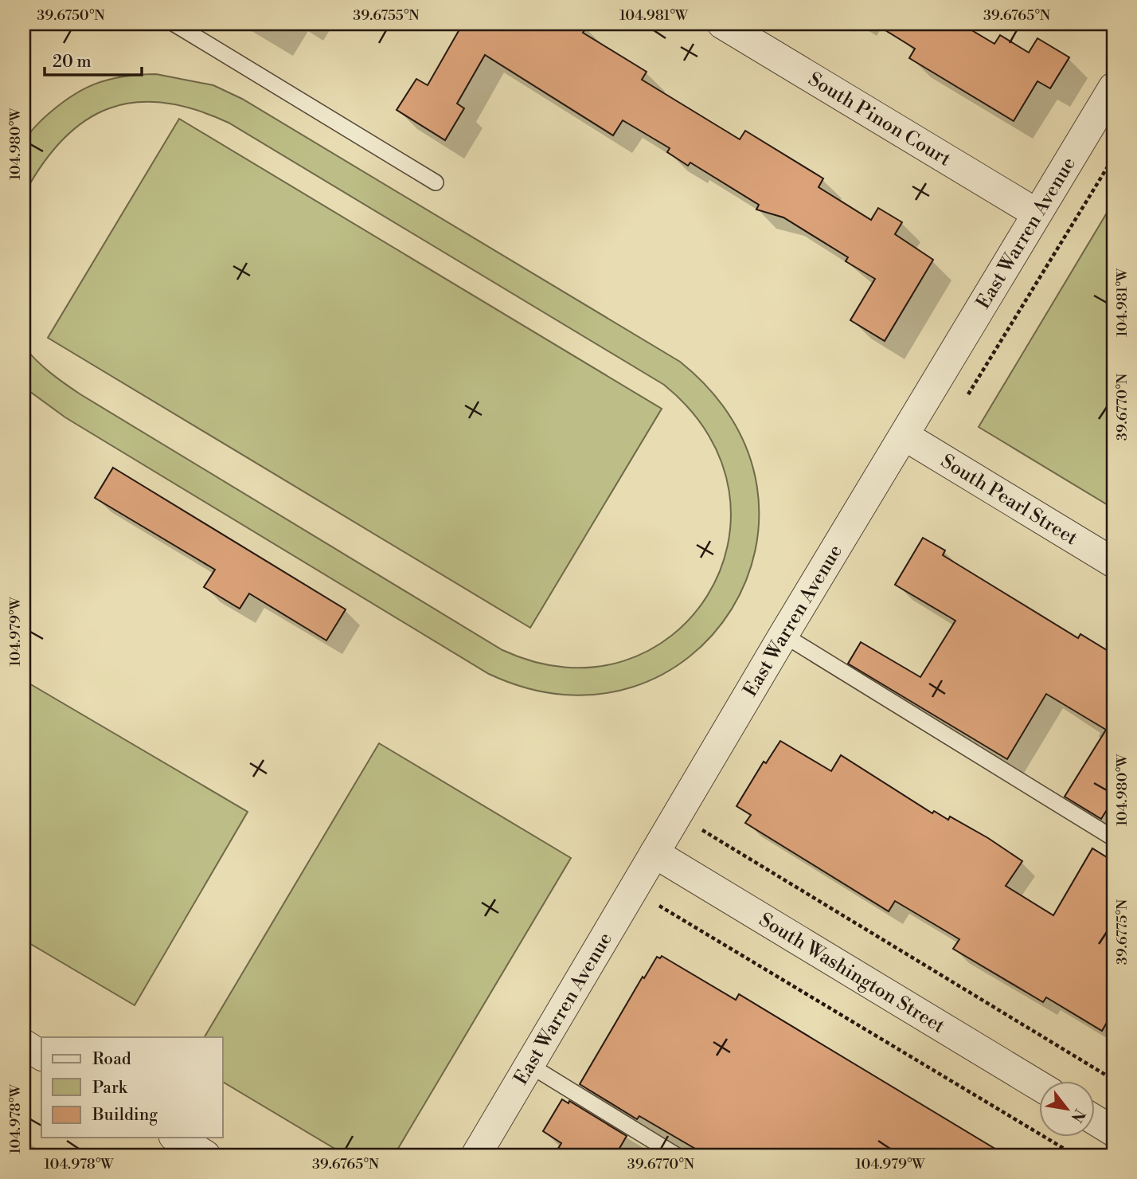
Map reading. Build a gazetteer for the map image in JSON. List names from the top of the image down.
{
  "streets": {
    "street": [
      "South Pinon Court",
      "East Warren Avenue",
      "South Pearl Street",
      "South Washington Street"
    ]
  },
  "crossings": [
    ["South Pinon Court", "East Warren Avenue"],
    ["East Warren Avenue", "South Pearl Street"],
    ["East Warren Avenue", "South Washington Street"]
  ],
  "legend": ["Road", "Park", "Building"],
  "scale_bar": "20 m",
  "north": "bottom right",
  "coordinates": [
    "39.6750°N",
    "39.6755°N",
    "104.981°W",
    "39.6765°N",
    "104.980°W",
    "39.6770°N",
    "104.979°W",
    "39.6775°N",
    "104.978°W"
  ]
}
